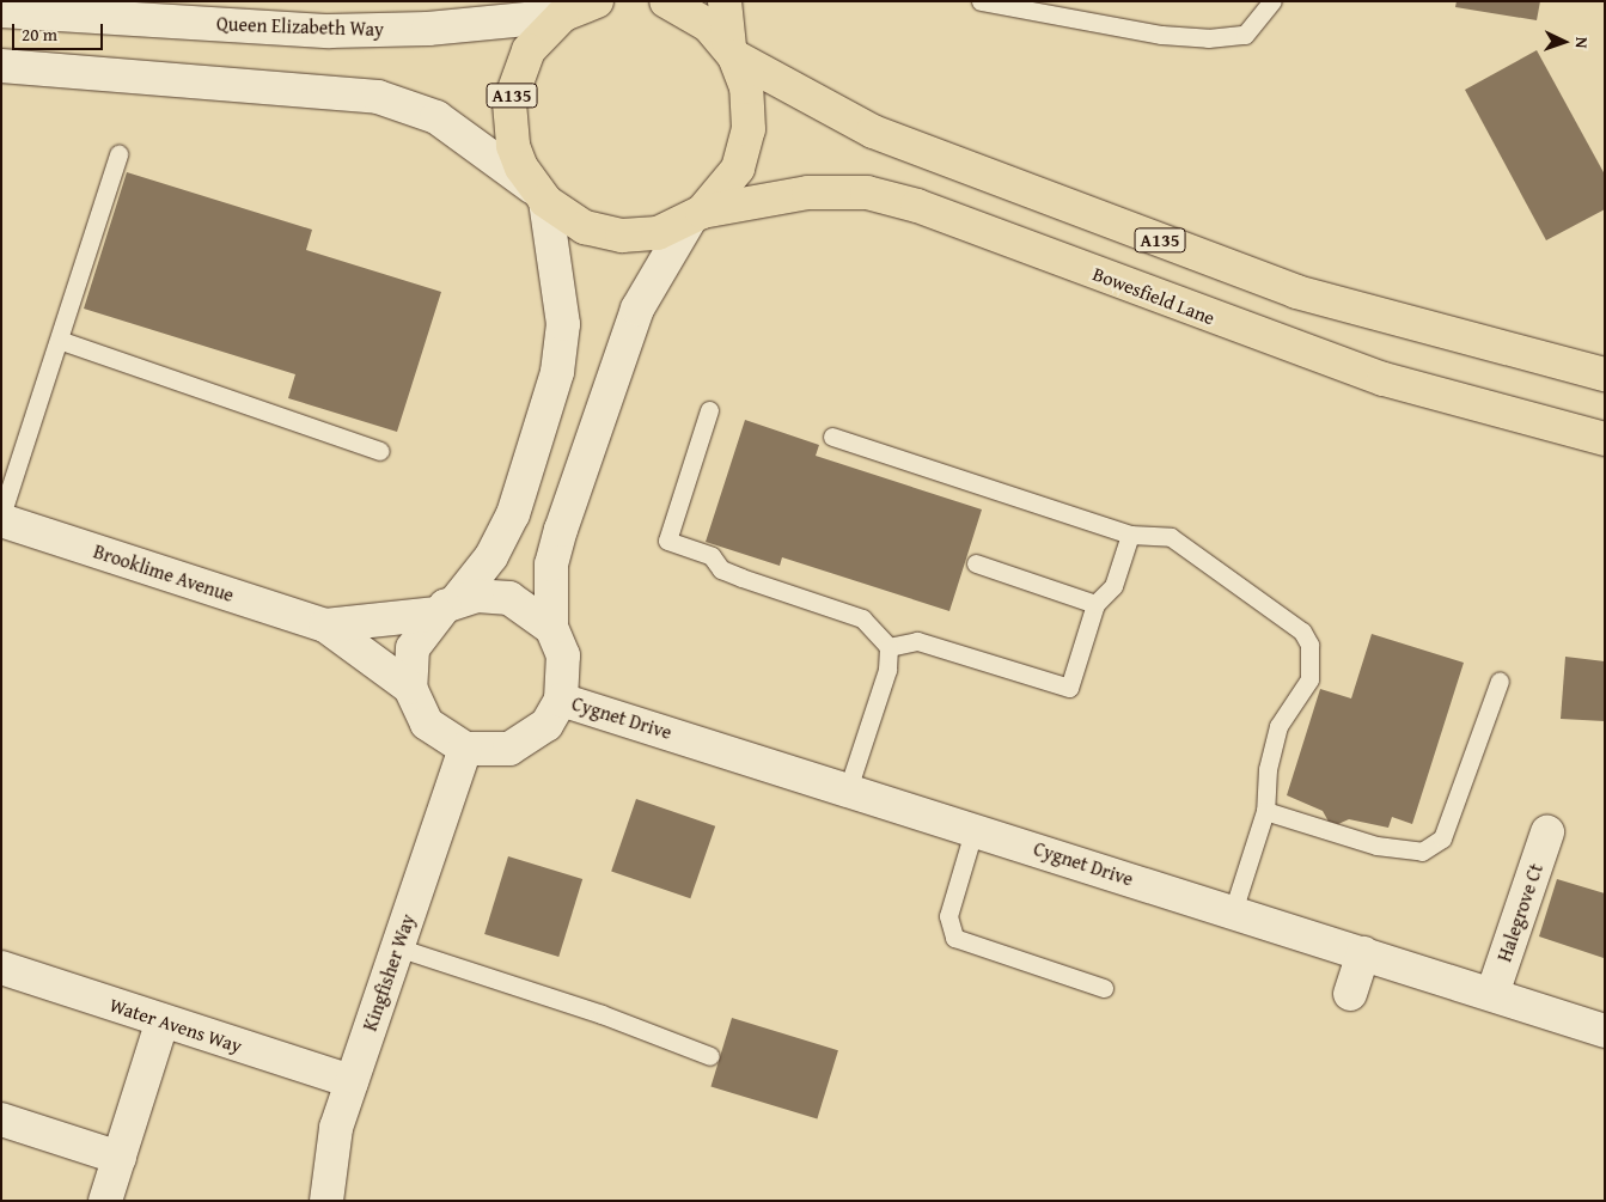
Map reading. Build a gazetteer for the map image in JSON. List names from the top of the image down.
{
  "streets": {
    "main road": ["A135", "Bowesfield Lane"],
    "street": [
      "Queen Elizabeth Way",
      "Brooklime Avenue",
      "Cygnet Drive",
      "Halegrove Ct",
      "Kingfisher Way",
      "Water Avens Way"
    ]
  },
  "crossings": [
    ["Queen Elizabeth Way", "A135"],
    ["A135", "Bowesfield Lane"],
    ["Cygnet Drive", "Halegrove Ct"],
    ["Cygnet Drive", "Kingfisher Way"],
    ["Kingfisher Way", "Water Avens Way"]
  ],
  "scale_bar": "20 m",
  "north": "right"
}
